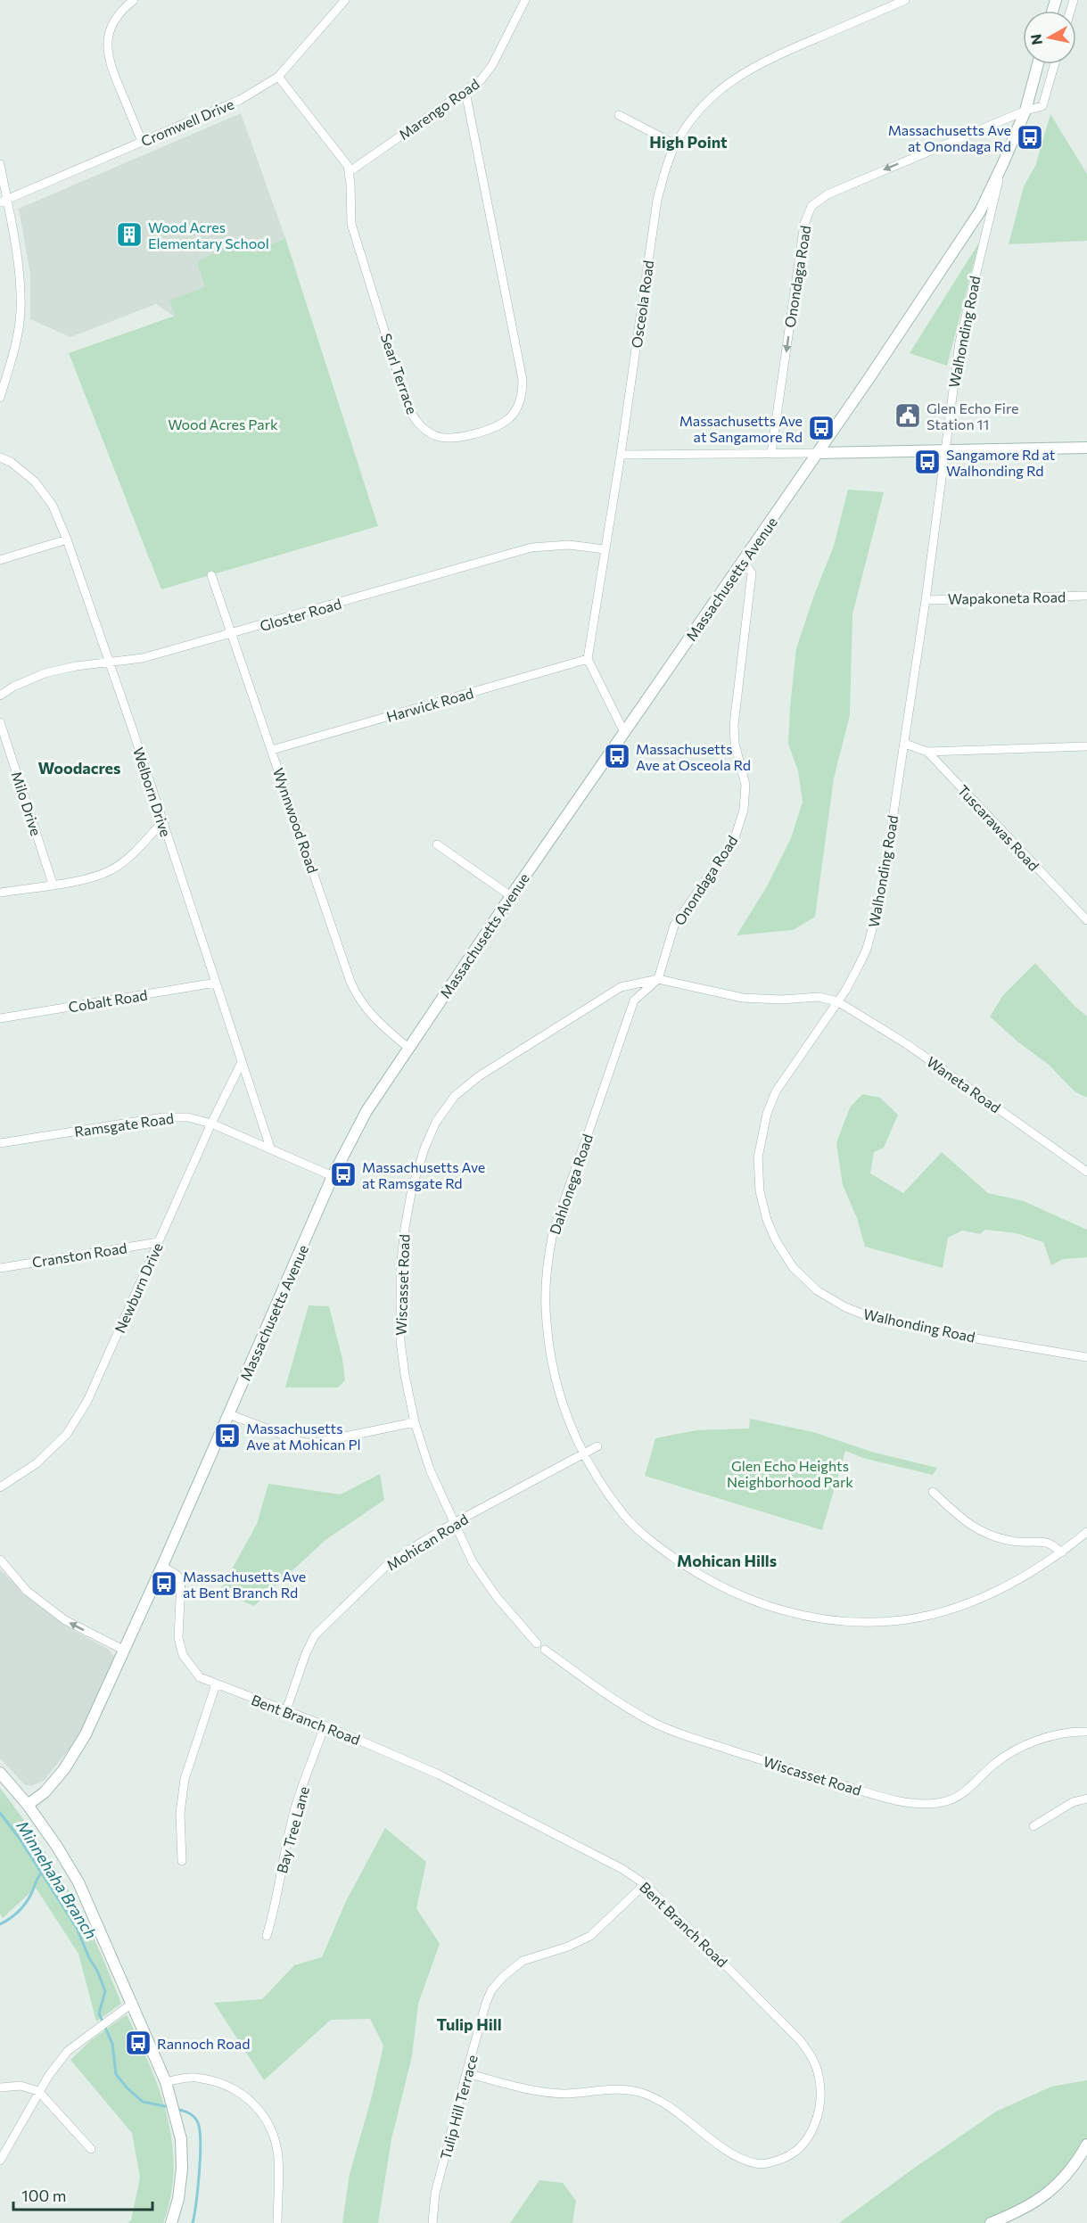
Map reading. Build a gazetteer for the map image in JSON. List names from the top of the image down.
{
  "streets": {
    "main road": ["Massachusetts Avenue"],
    "street": [
      "Marengo Road",
      "Cromwell Drive",
      "Onondaga Road",
      "Osceola Road",
      "Walhonding Road",
      "Searl Terrace",
      "Wapakoneta Road",
      "Gloster Road",
      "Harwick Road",
      "Welborn Drive",
      "Milo Drive",
      "Wynnwood Road",
      "Tuscarawas Road",
      "Cobalt Road",
      "Waneta Road",
      "Ramsgate Road",
      "Dahlonega Road",
      "Cranston Road",
      "Wiscasset Road",
      "Newburn Drive",
      "Mohican Road",
      "Bent Branch Road",
      "Bay Tree Lane",
      "Tulip Hill Terrace"
    ]
  },
  "crossings": [
    ["Marengo Road", "Searl Terrace"],
    ["Cromwell Drive", "Searl Terrace"],
    ["Onondaga Road", "Massachusetts Avenue"],
    ["Onondaga Road", "Dahlonega Road"],
    ["Onondaga Road", "Wiscasset Road"],
    ["Osceola Road", "Gloster Road"],
    ["Osceola Road", "Harwick Road"],
    ["Walhonding Road", "Massachusetts Avenue"],
    ["Walhonding Road", "Wapakoneta Road"],
    ["Walhonding Road", "Tuscarawas Road"],
    ["Walhonding Road", "Waneta Road"],
    ["Walhonding Road", "Wiscasset Road"],
    ["Massachusetts Avenue", "Wynnwood Road"],
    ["Massachusetts Avenue", "Ramsgate Road"],
    ["Massachusetts Avenue", "Bent Branch Road"],
    ["Gloster Road", "Welborn Drive"],
    ["Gloster Road", "Wynnwood Road"],
    ["Harwick Road", "Wynnwood Road"],
    ["Welborn Drive", "Cobalt Road"],
    ["Welborn Drive", "Ramsgate Road"],
    ["Welborn Drive", "Newburn Drive"],
    ["Waneta Road", "Wiscasset Road"],
    ["Ramsgate Road", "Newburn Drive"],
    ["Dahlonega Road", "Wiscasset Road"],
    ["Dahlonega Road", "Mohican Road"],
    ["Cranston Road", "Newburn Drive"],
    ["Wiscasset Road", "Mohican Road"],
    ["Mohican Road", "Bent Branch Road"],
    ["Bent Branch Road", "Bay Tree Lane"],
    ["Bent Branch Road", "Tulip Hill Terrace"]
  ],
  "one_way": ["Onondaga Road"],
  "districts": [
    "High Point",
    "Woodacres",
    "Mohican Hills",
    "Tulip Hill"
  ],
  "water": ["Minnehaha Branch"],
  "parks": ["Wood Acres Park", "Glen Echo Heights Neighborhood Park"],
  "places": {
    "bus stop": [
      "Massachusetts Ave at Onondaga Rd",
      "Massachusetts Ave at Sangamore Rd",
      "Sangamore Rd at Walhonding Rd",
      "Massachusetts Ave at Osceola Rd",
      "Massachusetts Ave at Ramsgate Rd",
      "Massachusetts Ave at Mohican Pl",
      "Massachusetts Ave at Bent Branch Rd",
      "Rannoch Road"
    ],
    "building": ["Wood Acres Elementary School"],
    "public building": ["Glen Echo Fire Station 11"]
  },
  "scale_bar": "100 m",
  "north": "left"
}
